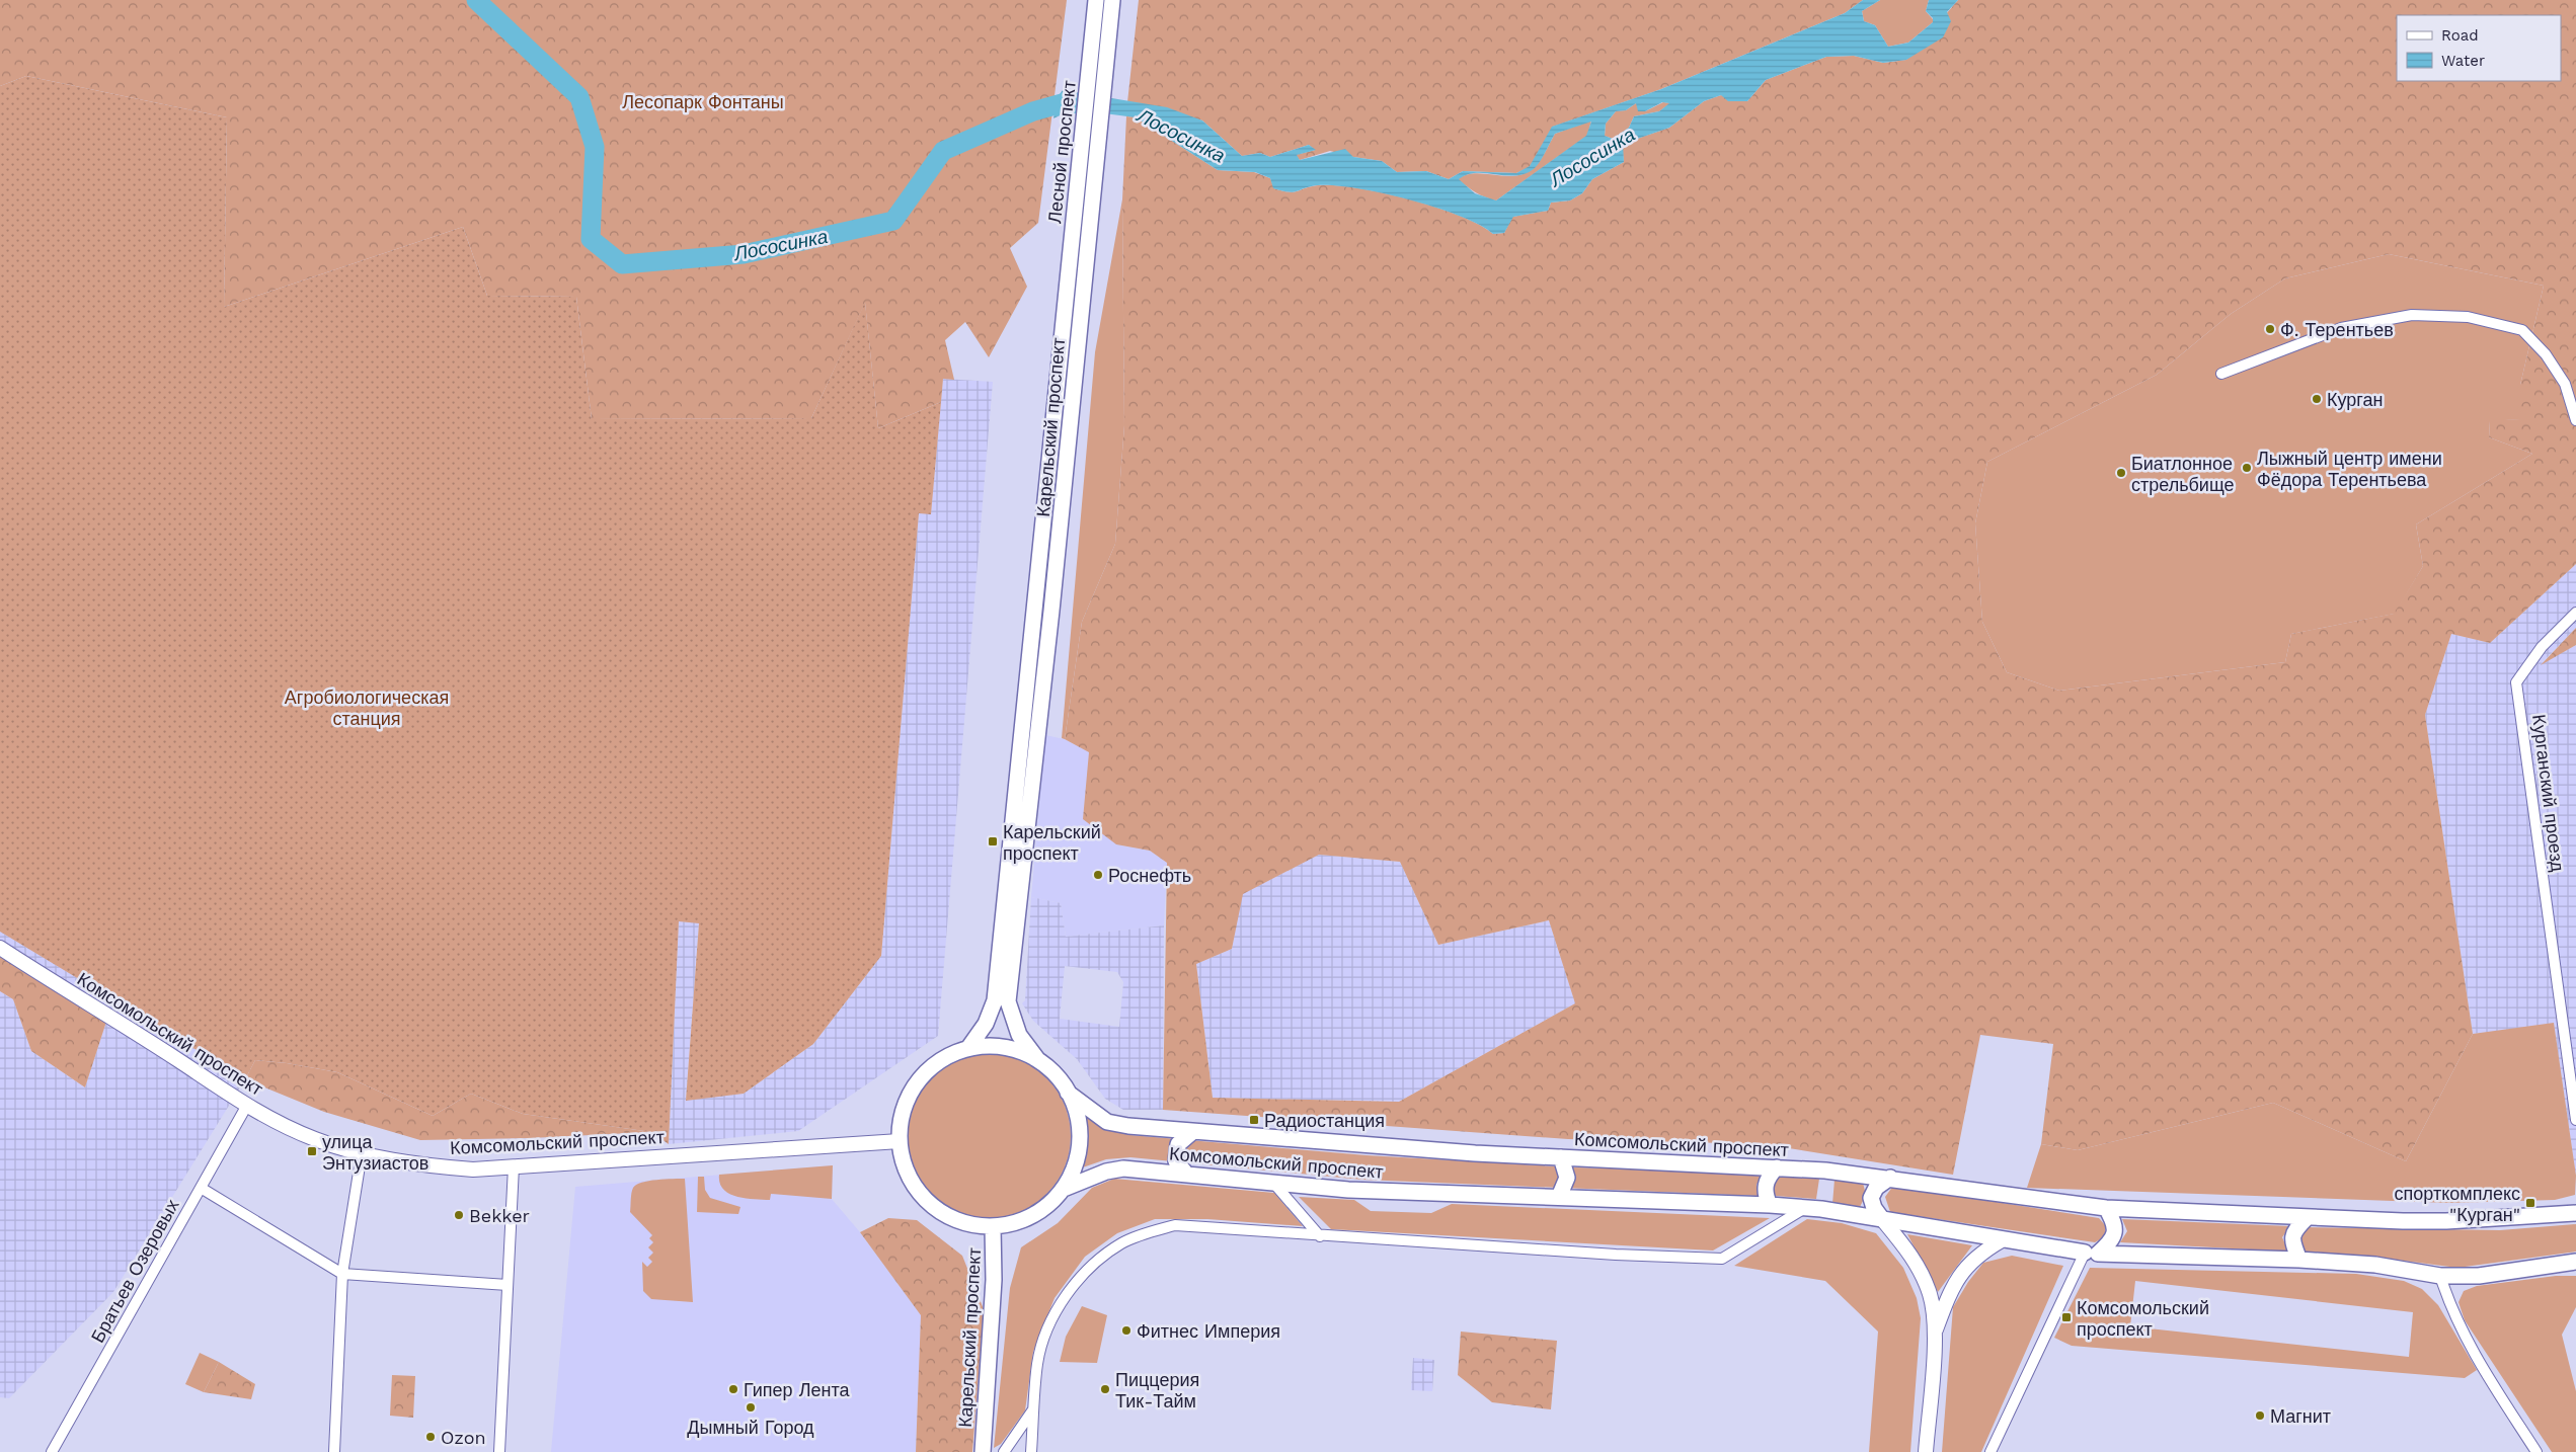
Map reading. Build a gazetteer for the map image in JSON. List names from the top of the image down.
{
  "streets": {
    "main road": ["Лесной проспект", "Карельский проспект", "Комсомольский проспект"],
    "street": ["Курганский проезд", "Братьев Озеровых"]
  },
  "crossings": [
    ["Лесной проспект", "Карельский проспект"],
    ["Карельский проспект", "Комсомольский проспект"],
    ["Комсомольский проспект", "Братьев Озеровых"]
  ],
  "water": ["Лососинка"],
  "parks": ["Лесопарк Фонтаны", "Агробиологическая станция"],
  "places": {
    "other": [
      "Ф. Терентьев",
      "Курган",
      "Лыжный центр имени Фёдора Терентьева",
      "Биатлонное стрельбище",
      "Роснефть",
      "Bekker",
      "Фитнес Империя",
      "Гипер Лента",
      "Пиццерия Тик-Тайм",
      "Дымный Город",
      "Магнит",
      "Ozon"
    ],
    "transit": [
      "Карельский проспект",
      "Радиостанция",
      "улица Энтузиастов",
      "спорткомплекс \"Курган\"",
      "Комсомольский проспект"
    ]
  },
  "legend": ["Road", "Water"]
}
